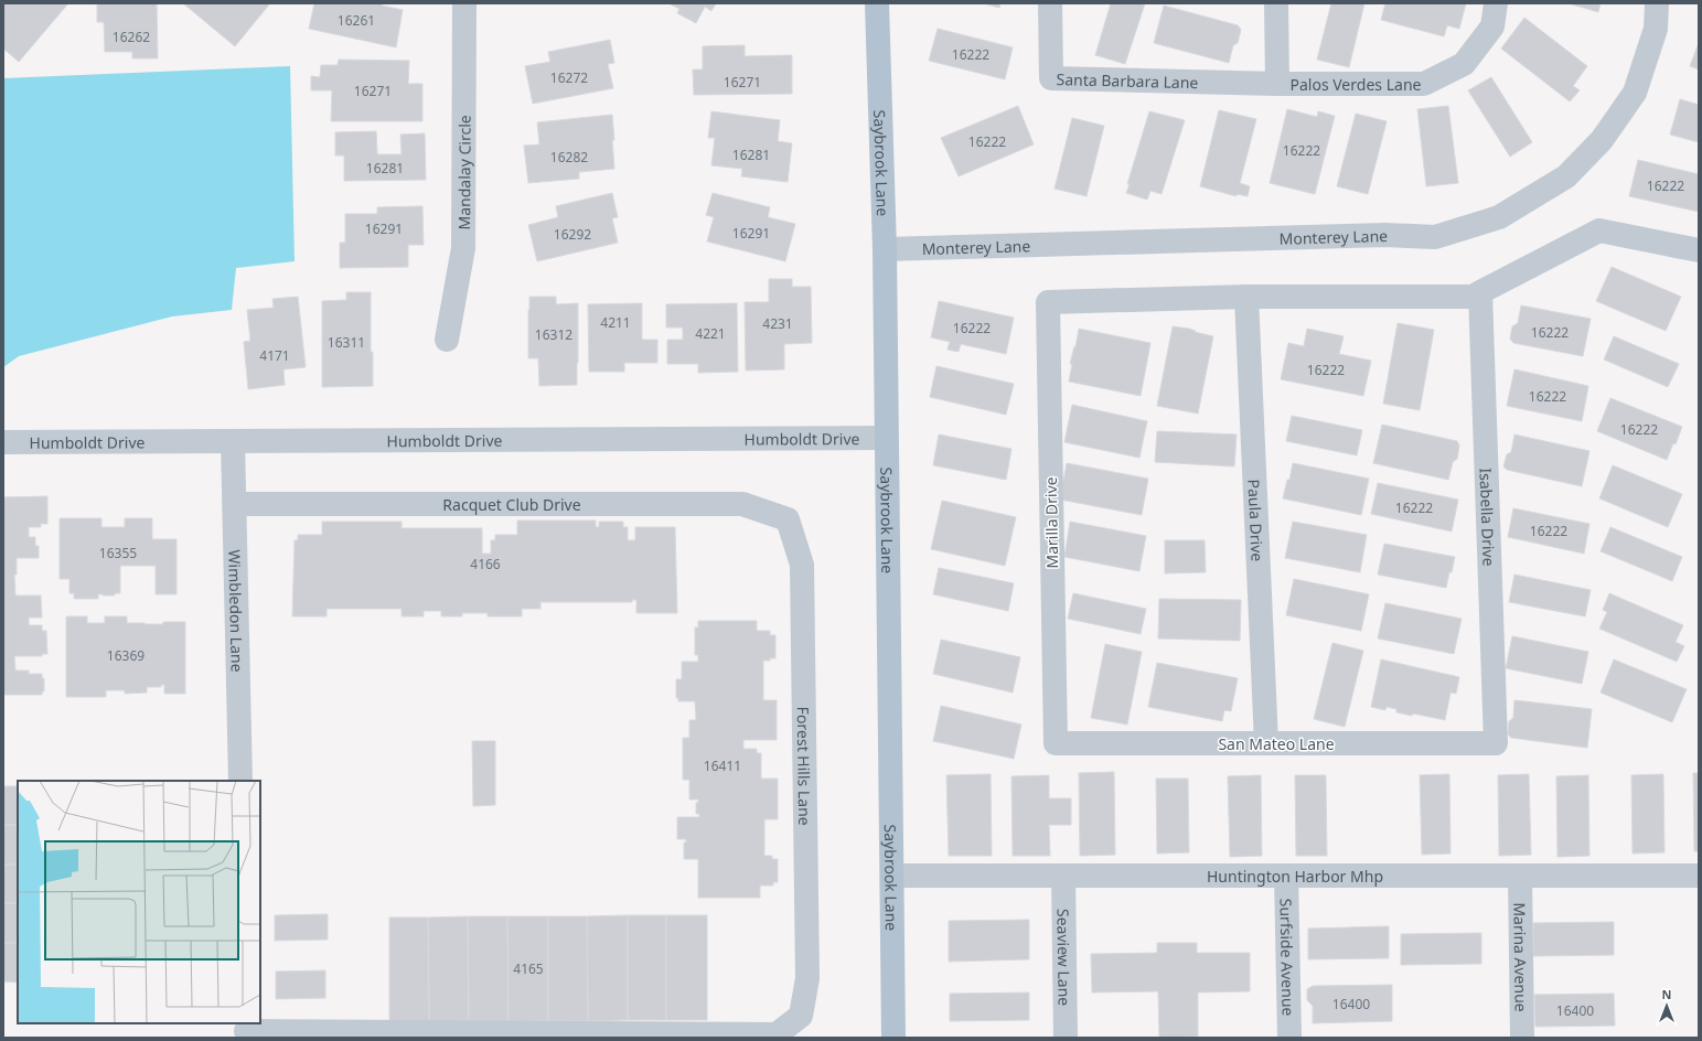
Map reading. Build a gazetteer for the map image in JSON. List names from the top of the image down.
{
  "streets": {
    "main road": ["Saybrook Lane"],
    "street": [
      "Santa Barbara Lane",
      "Palos Verdes Lane",
      "Mandalay Circle",
      "Monterey Lane",
      "Humboldt Drive",
      "Racquet Club Drive",
      "Isabella Drive",
      "Paula Drive",
      "Marilla Drive",
      "Wimbledon Lane",
      "San Mateo Lane",
      "Forest Hills Lane",
      "Huntington Harbor Mhp",
      "Seaview Lane",
      "Surfside Avenue",
      "Marina Avenue"
    ]
  },
  "crossings": [
    ["Santa Barbara Lane", "Palos Verdes Lane"],
    ["Saybrook Lane", "Monterey Lane"],
    ["Saybrook Lane", "Humboldt Drive"],
    ["Saybrook Lane", "Huntington Harbor Mhp"],
    ["Humboldt Drive", "Wimbledon Lane"],
    ["Racquet Club Drive", "Wimbledon Lane"],
    ["Racquet Club Drive", "Forest Hills Lane"],
    ["Isabella Drive", "San Mateo Lane"],
    ["Paula Drive", "Marilla Drive"],
    ["Paula Drive", "San Mateo Lane"],
    ["Marilla Drive", "San Mateo Lane"],
    ["Huntington Harbor Mhp", "Seaview Lane"],
    ["Huntington Harbor Mhp", "Surfside Avenue"],
    ["Huntington Harbor Mhp", "Marina Avenue"]
  ],
  "house_numbers": [
    "16261",
    "16262",
    "16222",
    "16272",
    "16271",
    "16271",
    "16222",
    "16222",
    "16281",
    "16282",
    "16281",
    "16222",
    "16291",
    "16291",
    "16292",
    "4211",
    "4231",
    "16222",
    "16222",
    "4221",
    "16312",
    "16311",
    "4171",
    "16222",
    "16222",
    "16222",
    "16222",
    "16222",
    "16355",
    "4166",
    "16369",
    "16411",
    "4165",
    "16400",
    "16400"
  ],
  "north": "top"
}
